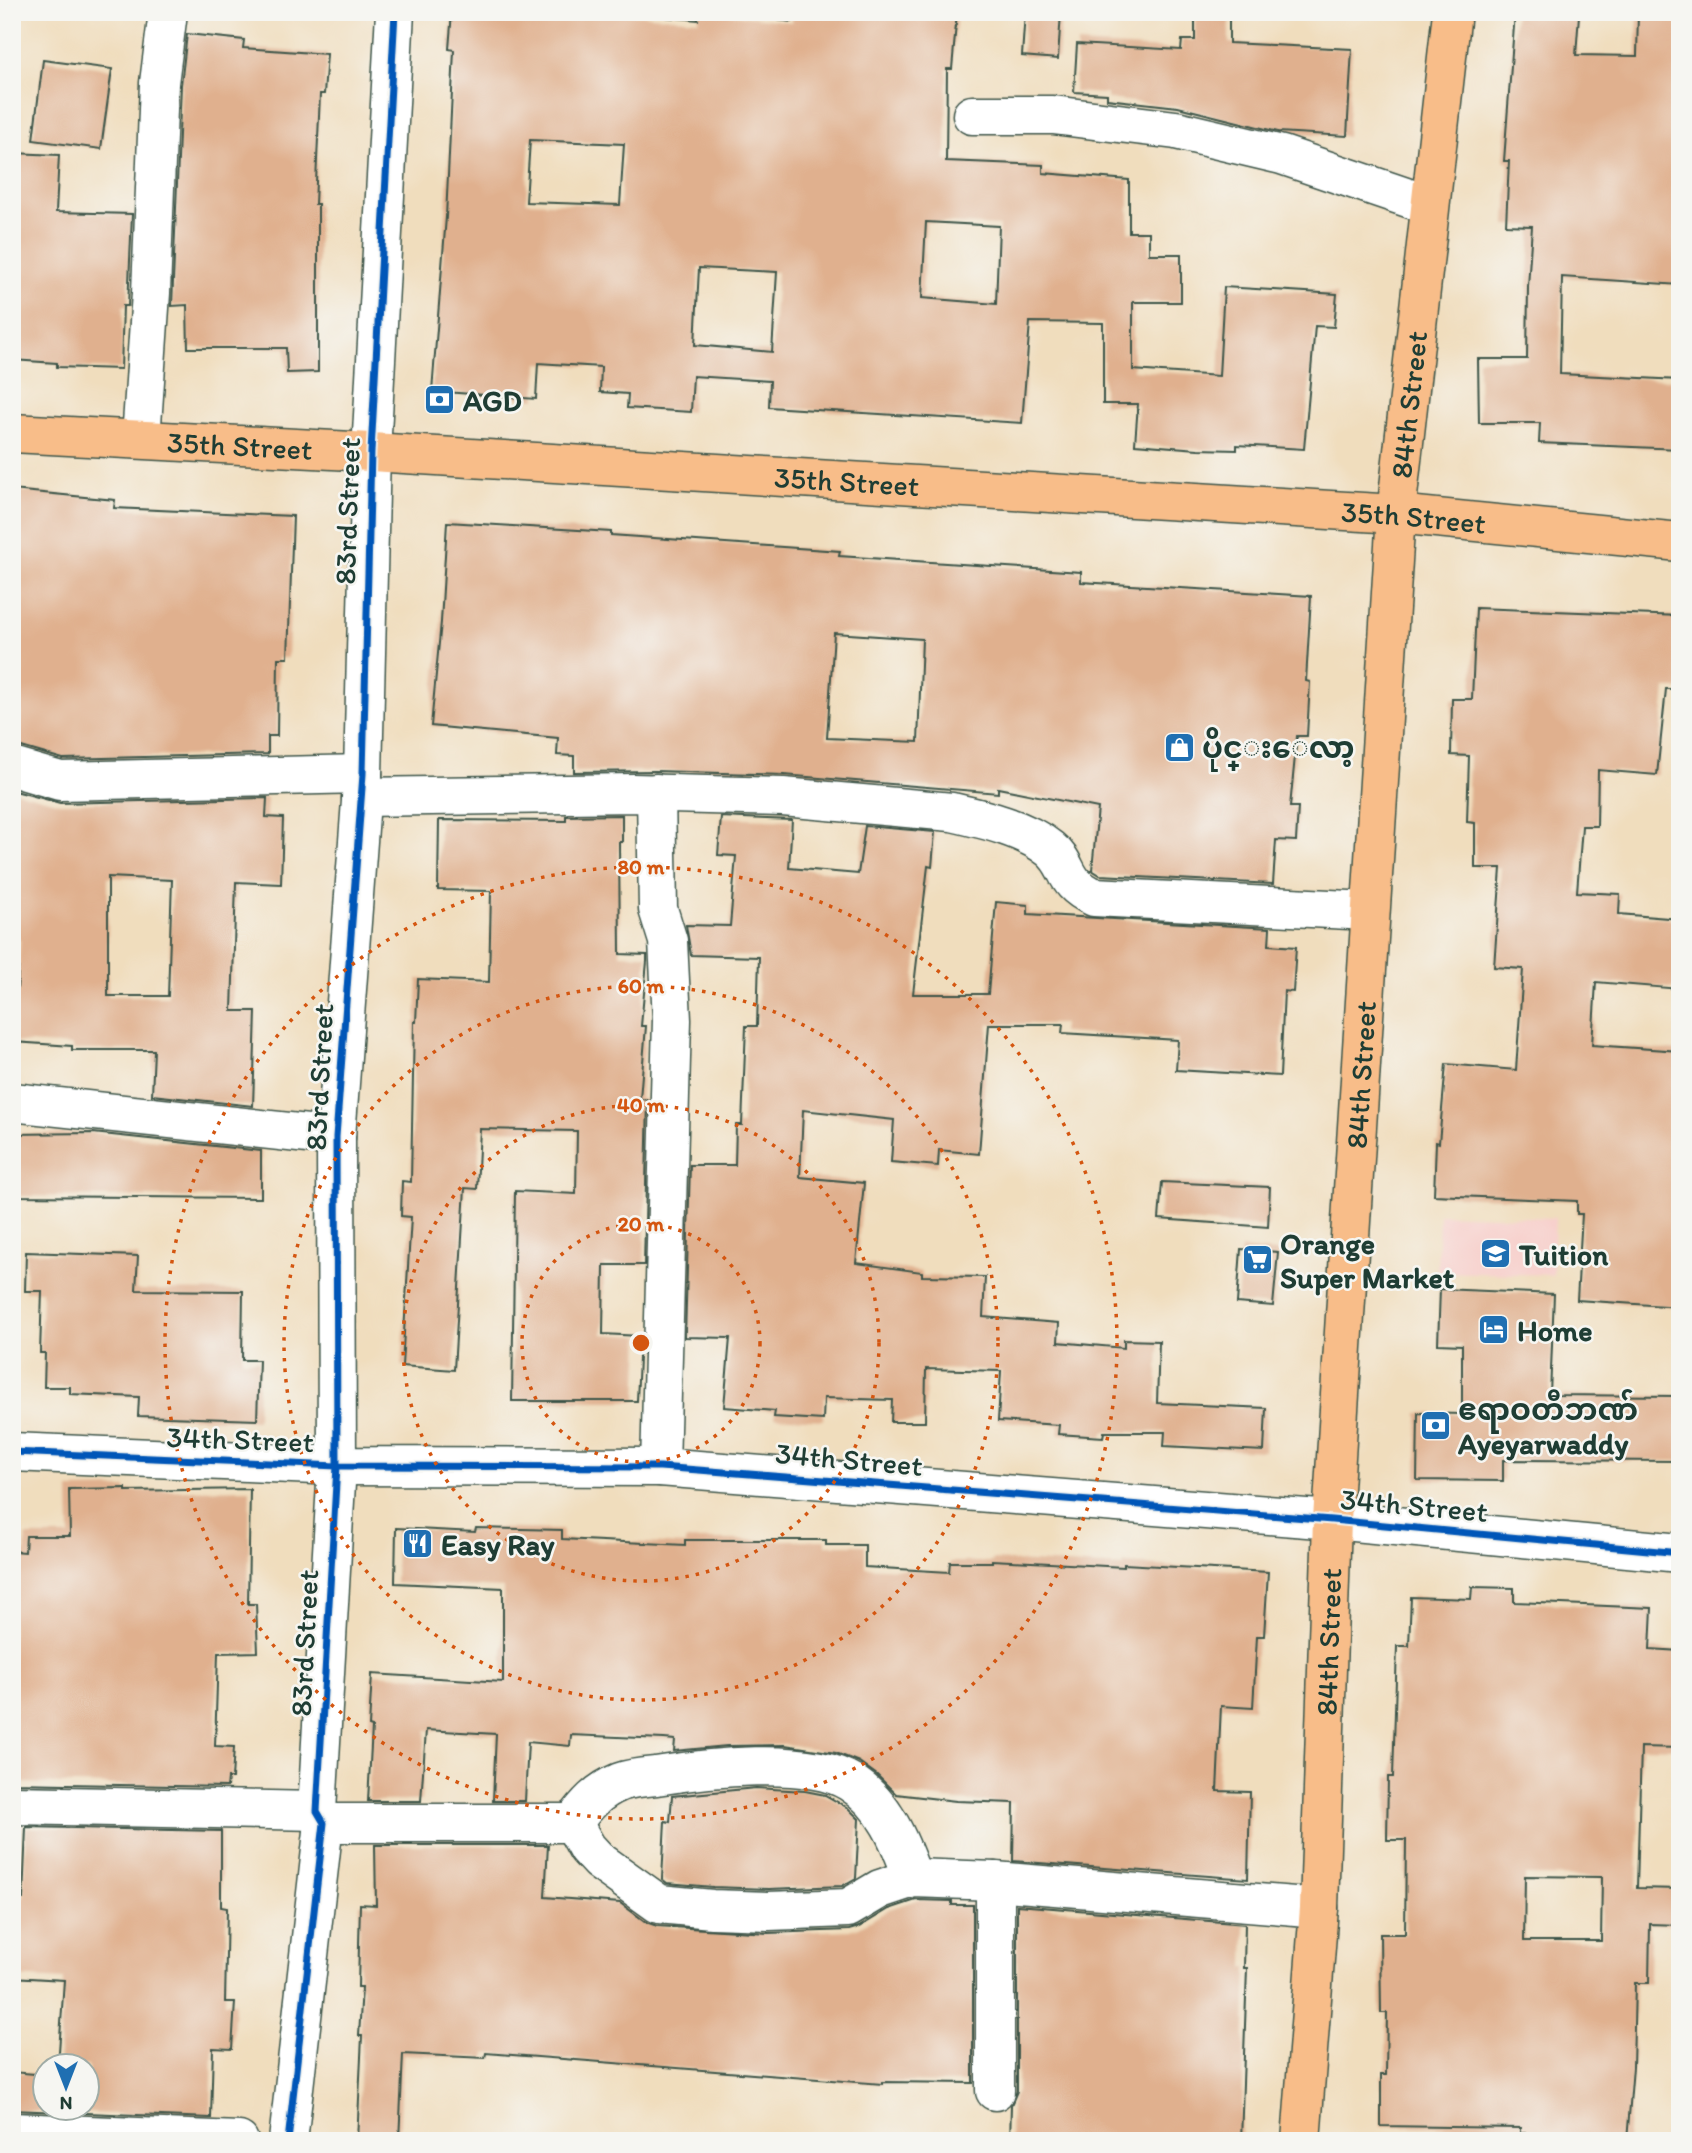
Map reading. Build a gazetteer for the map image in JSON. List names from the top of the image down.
{
  "streets": {
    "main road": ["84th Street", "35th Street"],
    "street": ["83rd Street", "34th Street"]
  },
  "crossings": [
    ["84th Street", "35th Street"],
    ["84th Street", "34th Street"],
    ["35th Street", "83rd Street"],
    ["83rd Street", "34th Street"]
  ],
  "places": {
    "bank": ["AGD", "ဧရာဝတီဘဏ် Ayeyarwaddy"],
    "shop": ["ပိုင္းေလာ့"],
    "school or university": ["Tuition"],
    "supermarket": ["Orange Super Market"],
    "hotel": ["Home"],
    "restaurant": ["Easy Ray"]
  },
  "north": "bottom",
  "rings": [
    "80 m",
    "60 m",
    "40 m",
    "20 m"
  ]
}
